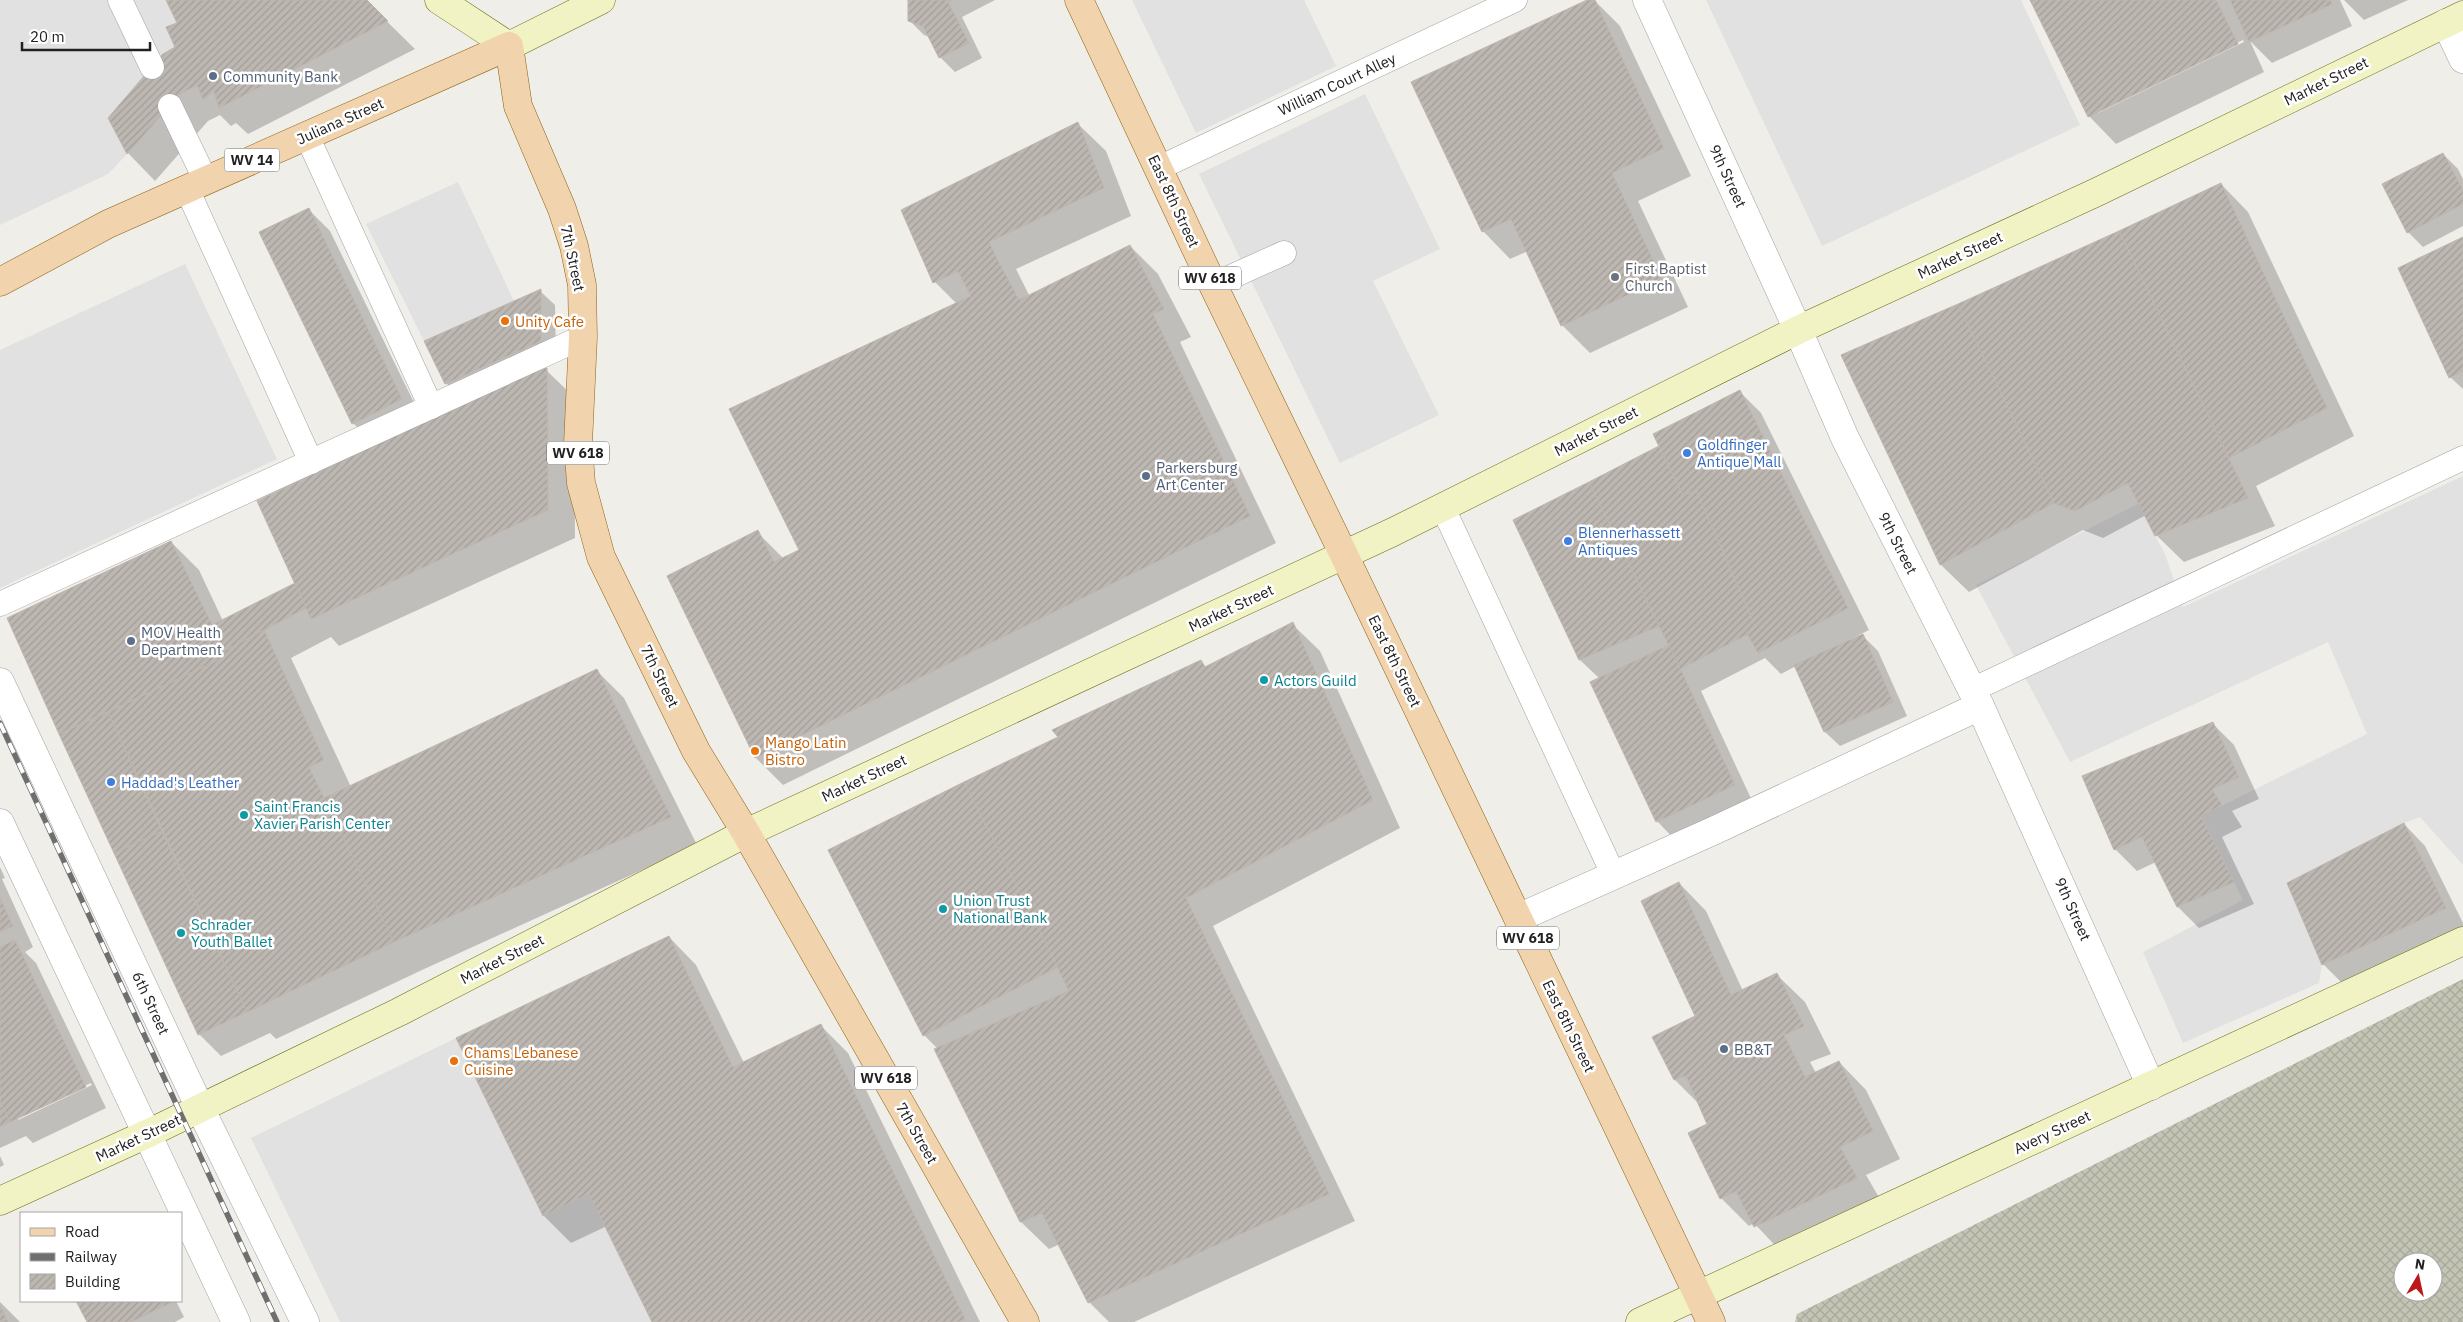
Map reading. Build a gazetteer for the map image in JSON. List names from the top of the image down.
{
  "streets": {
    "main road": [
      "Juliana Street",
      "WV 14",
      "East 8th Street",
      "7th Street",
      "WV 618"
    ],
    "street": [
      "Market Street",
      "9th Street",
      "6th Street",
      "Avery Street"
    ],
    "lane": ["William Court Alley"]
  },
  "crossings": [
    ["Market Street", "9th Street"],
    ["Market Street", "East 8th Street"],
    ["Market Street", "7th Street"],
    ["Market Street", "6th Street"],
    ["William Court Alley", "East 8th Street"],
    ["Juliana Street", "7th Street"],
    ["9th Street", "Avery Street"],
    ["East 8th Street", "Avery Street"]
  ],
  "places": [
    "Community Bank",
    "First Baptist Church",
    "Unity Cafe",
    "Goldfinger Antique Mall",
    "Parkersburg Art Center",
    "Blennerhassett Antiques",
    "MOV Health Department",
    "Actors Guild",
    "Mango Latin Bistro",
    "Haddad's Leather",
    "Saint Francis Xavier Parish Center",
    "Union Trust National Bank",
    "Schrader Youth Ballet",
    "BB&T",
    "Chams Lebanese Cuisine"
  ],
  "legend": ["Road", "Railway", "Building"],
  "scale_bar": "20 m",
  "north": "top"
}
